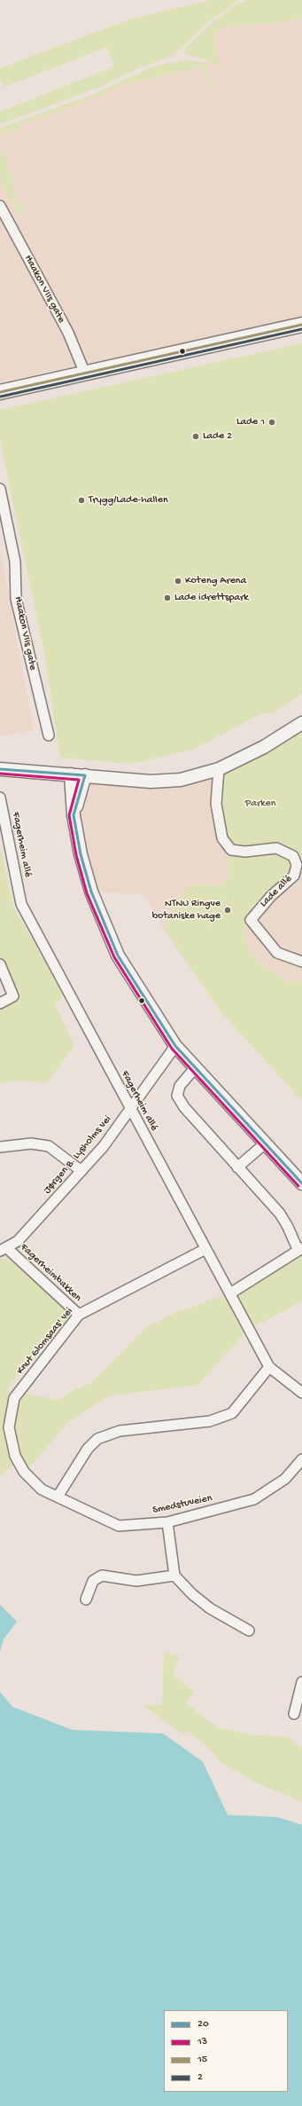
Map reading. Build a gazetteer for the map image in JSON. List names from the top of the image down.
{
  "streets": {
    "street": [
      "Haakon VIIs gate",
      "Fagerheim allé",
      "Lade allé",
      "Jørgen B. Lysholms vei",
      "Fagerheimbakken",
      "Knut Glomsaas' vei",
      "Smedstuveien"
    ]
  },
  "crossings": [
    ["Fagerheim allé", "Jørgen B. Lysholms vei"],
    ["Fagerheim allé", "Knut Glomsaas' vei"],
    ["Jørgen B. Lysholms vei", "Fagerheimbakken"],
    ["Fagerheimbakken", "Knut Glomsaas' vei"],
    ["Knut Glomsaas' vei", "Smedstuveien"]
  ],
  "parks": ["Parken"],
  "places": [
    "Lade 1",
    "Lade 2",
    "Trygg/Lade-hallen",
    "Koteng Arena",
    "Lade idrettspark",
    "NTNU Ringve botaniske hage"
  ],
  "lines": [
    "transit line 15",
    "transit line 2",
    "transit line 20",
    "transit line 13"
  ],
  "legend": [
    "20",
    "13",
    "15",
    "2"
  ]
}
